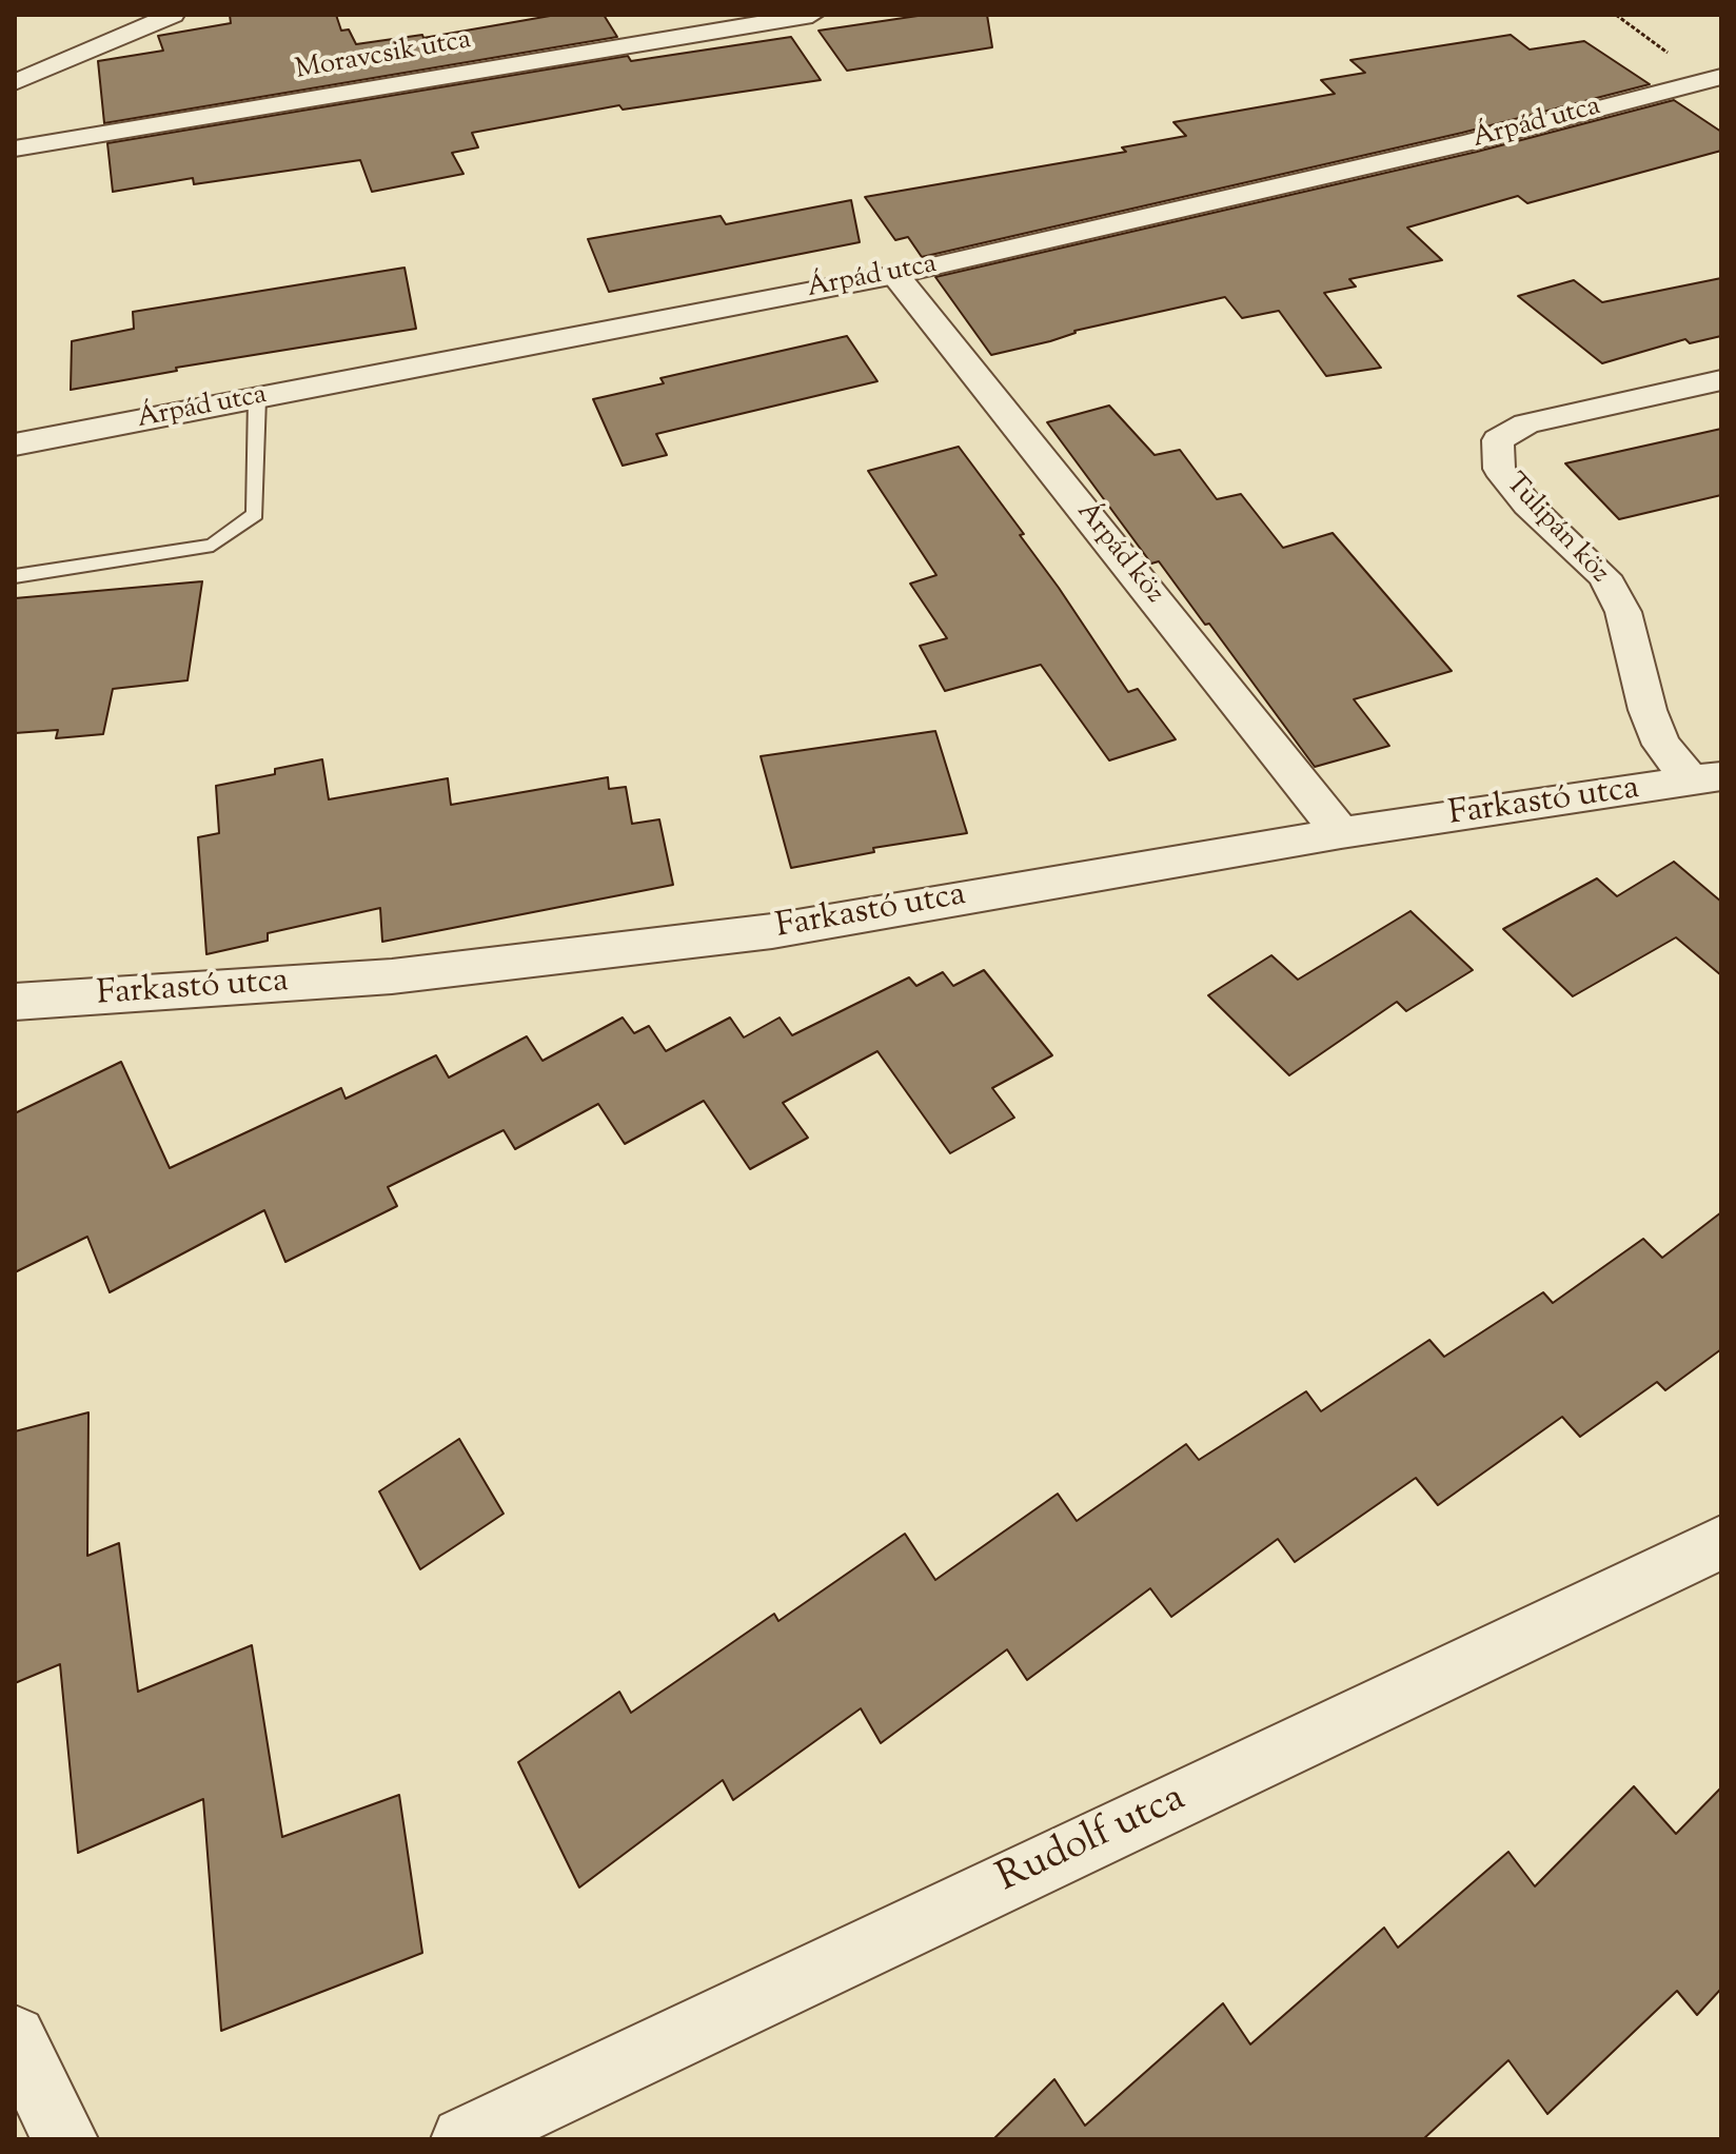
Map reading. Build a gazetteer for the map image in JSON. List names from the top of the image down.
{
  "streets": {
    "street": [
      "Moravcsik utca",
      "Árpád utca",
      "Tulipán köz",
      "Árpád köz",
      "Farkastó utca",
      "Rudolf utca"
    ]
  },
  "crossings": [
    ["Árpád utca", "Árpád köz"],
    ["Tulipán köz", "Farkastó utca"],
    ["Árpád köz", "Farkastó utca"]
  ]
}
